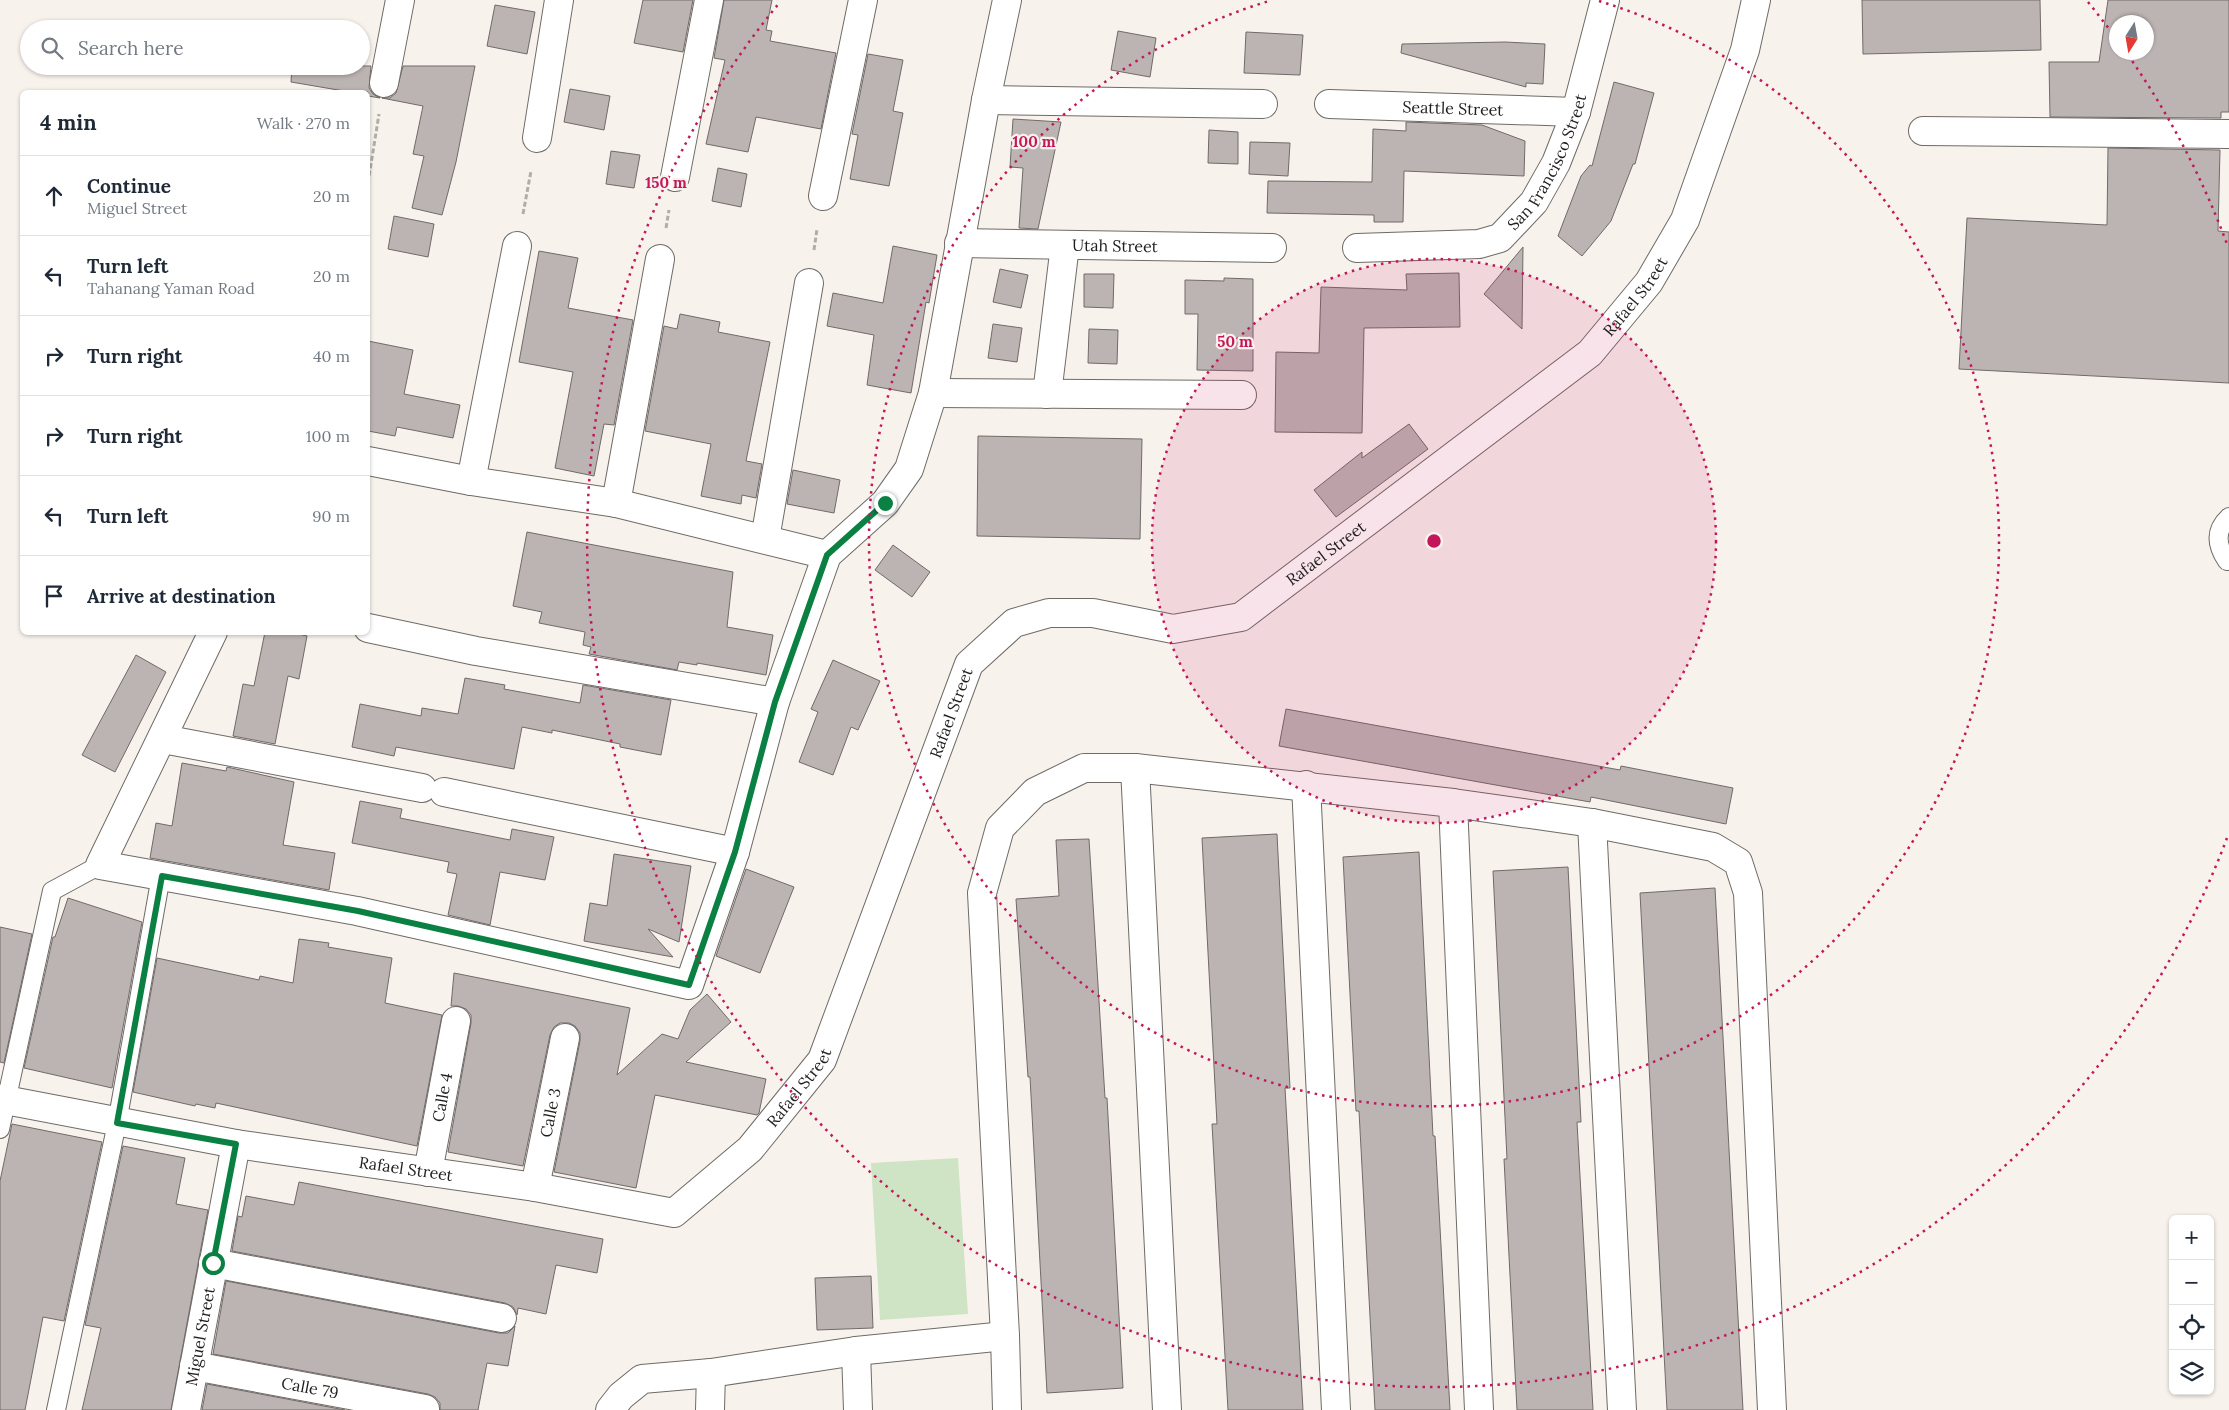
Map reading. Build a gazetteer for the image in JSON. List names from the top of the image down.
{
  "streets": {
    "street": [
      "Seattle Street",
      "San Francisco Street",
      "Utah Street",
      "Rafael Street",
      "Calle 4",
      "Calle 3",
      "Miguel Street",
      "Calle 79"
    ]
  },
  "crossings": [
    ["Seattle Street", "San Francisco Street"],
    ["Rafael Street", "Calle 4"],
    ["Rafael Street", "Calle 3"],
    ["Rafael Street", "Miguel Street"],
    ["Miguel Street", "Calle 79"]
  ],
  "north": "bottom",
  "page": {
    "search": "Search here",
    "heading": ["4 min", "Walk · 270 m"],
    "list": [
      ["Continue", "Miguel Street", "20 m"],
      ["Turn left", "Tahanang Yaman Road", "20 m"],
      ["Turn right", "40 m"],
      ["Turn right", "100 m"],
      ["Turn left", "90 m"],
      "Arrive at destination"
    ],
    "map_buttons": ["+", "−"]
  },
  "rings": ["100 m", "150 m", "50 m"]
}
